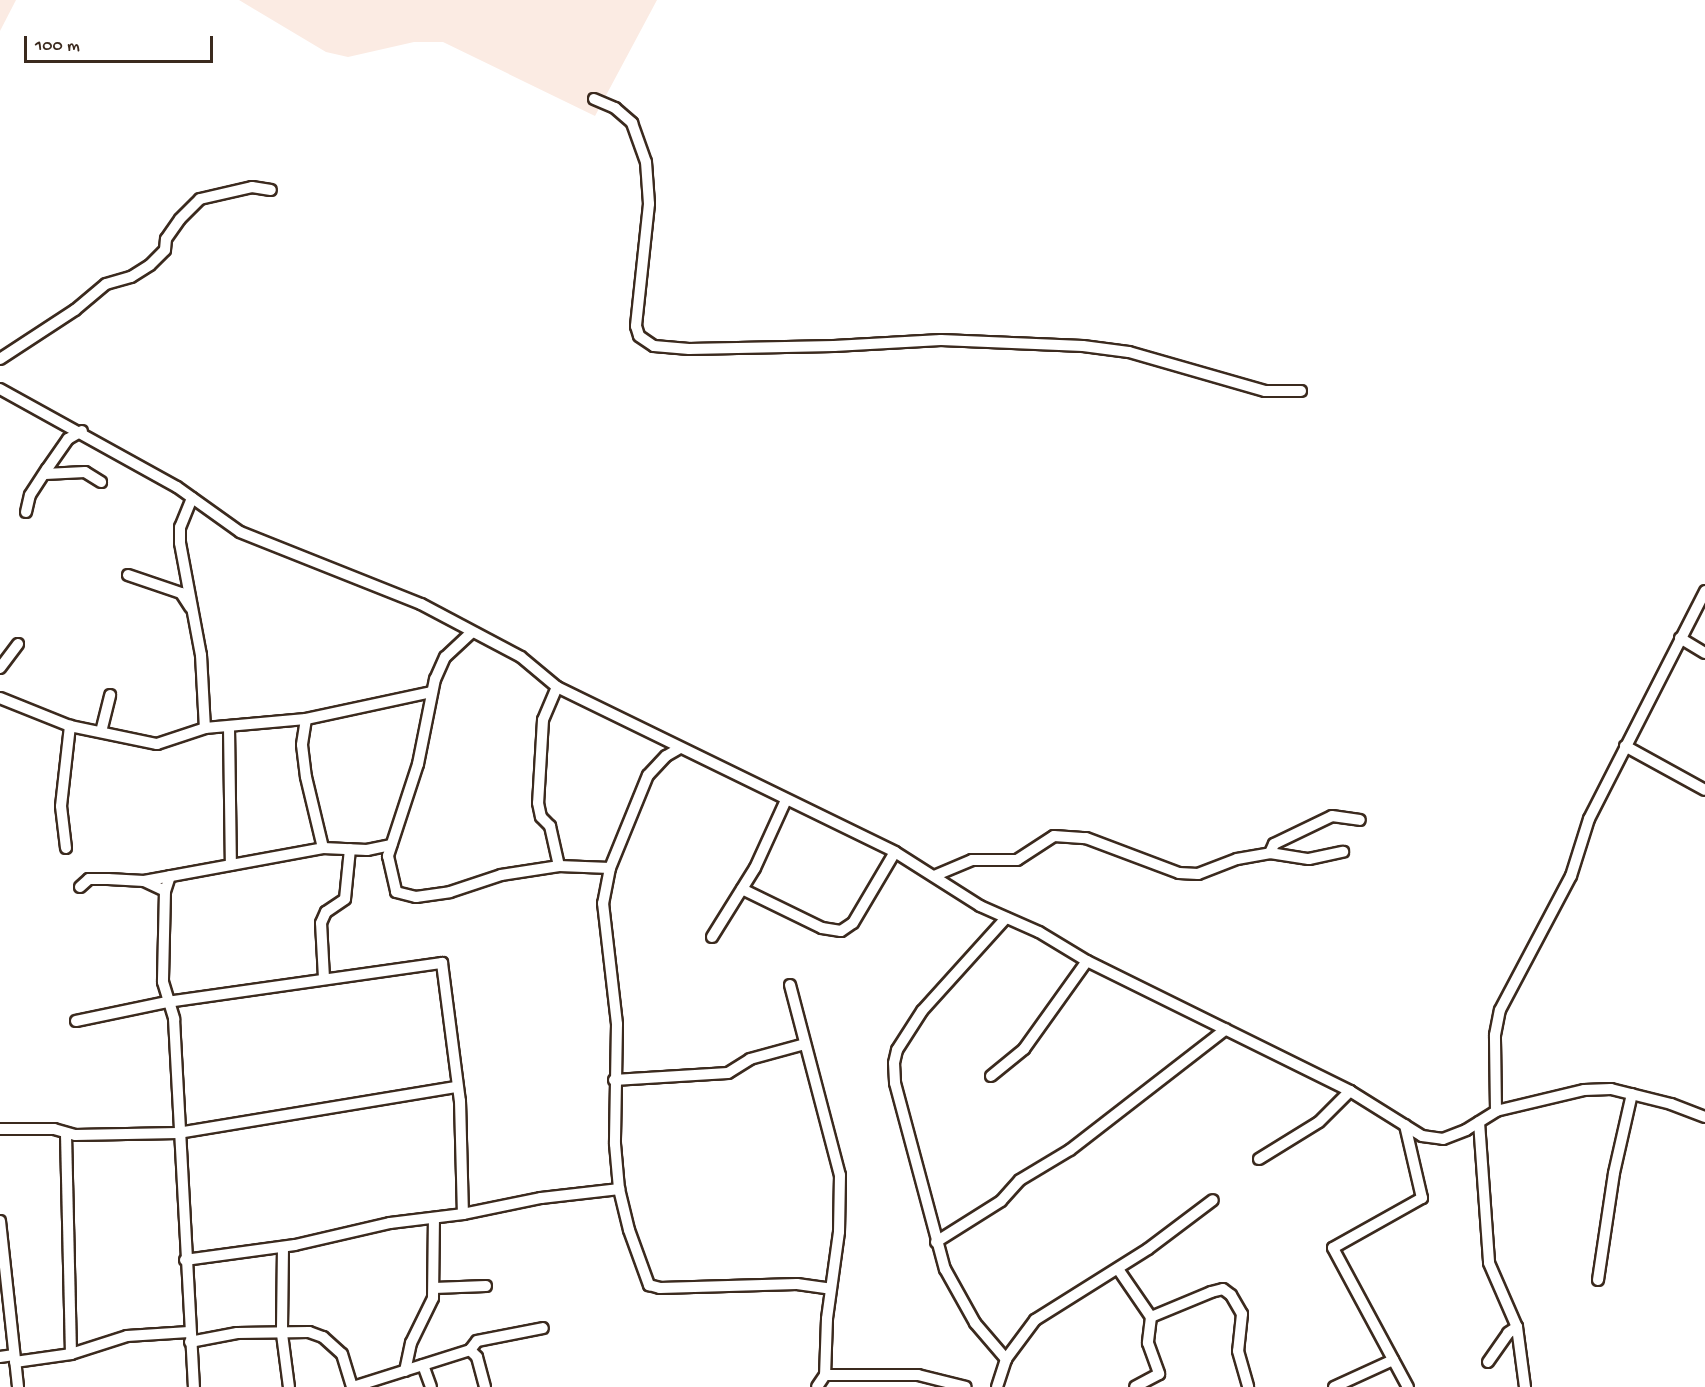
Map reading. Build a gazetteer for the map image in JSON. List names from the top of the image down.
{
  "scale_bar": "100 m"
}
